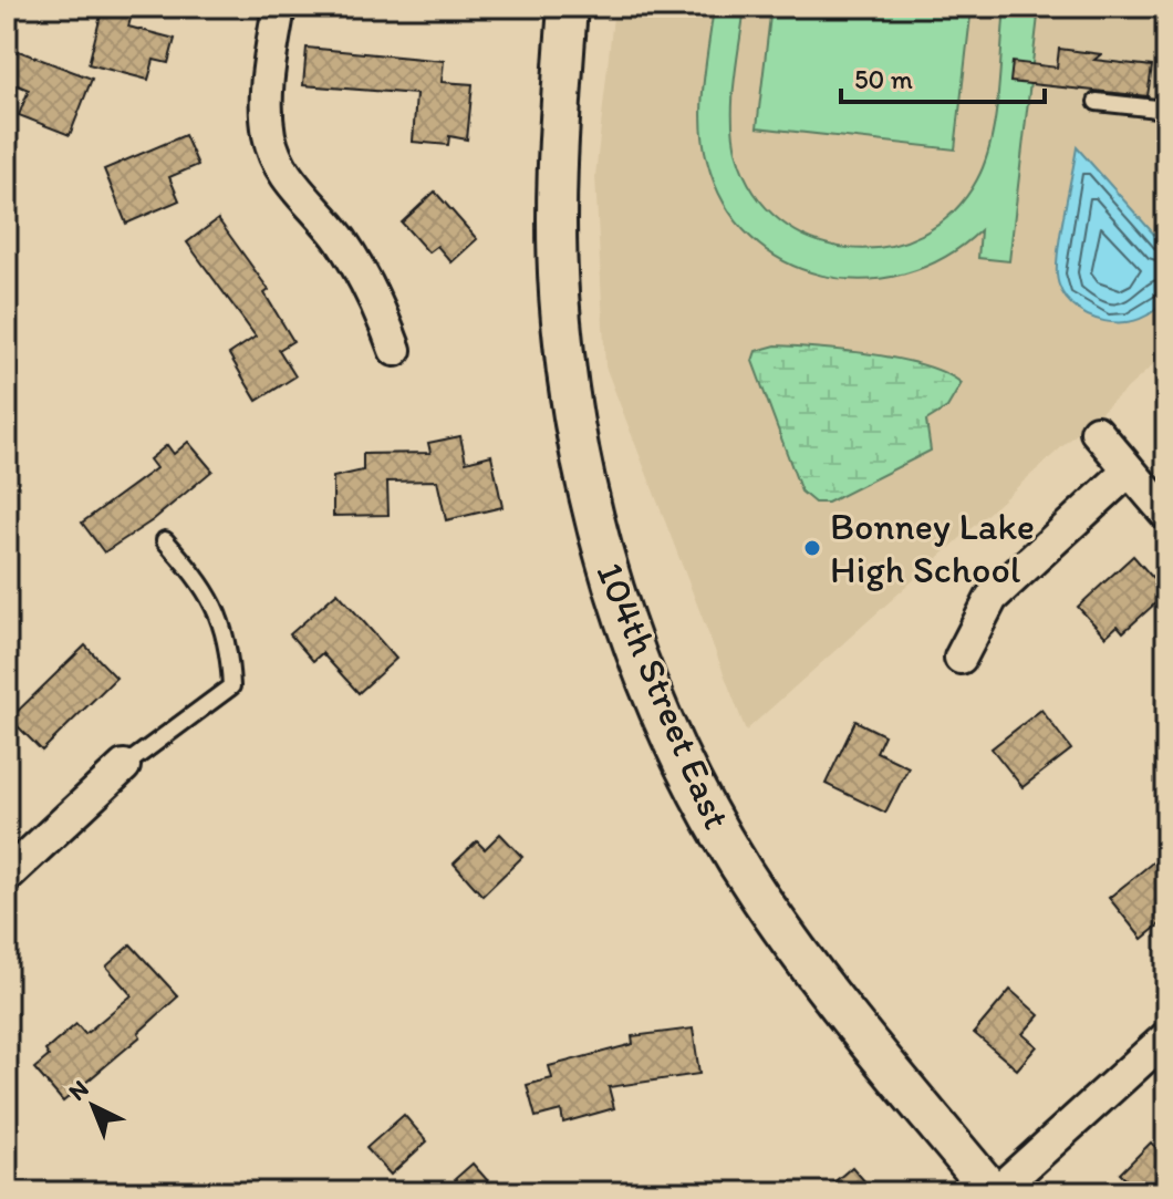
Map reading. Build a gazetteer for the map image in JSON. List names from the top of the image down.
{
  "streets": {
    "street": ["104th Street East"]
  },
  "places": ["Bonney Lake High School"],
  "scale_bar": "50 m",
  "north": "top left"
}
